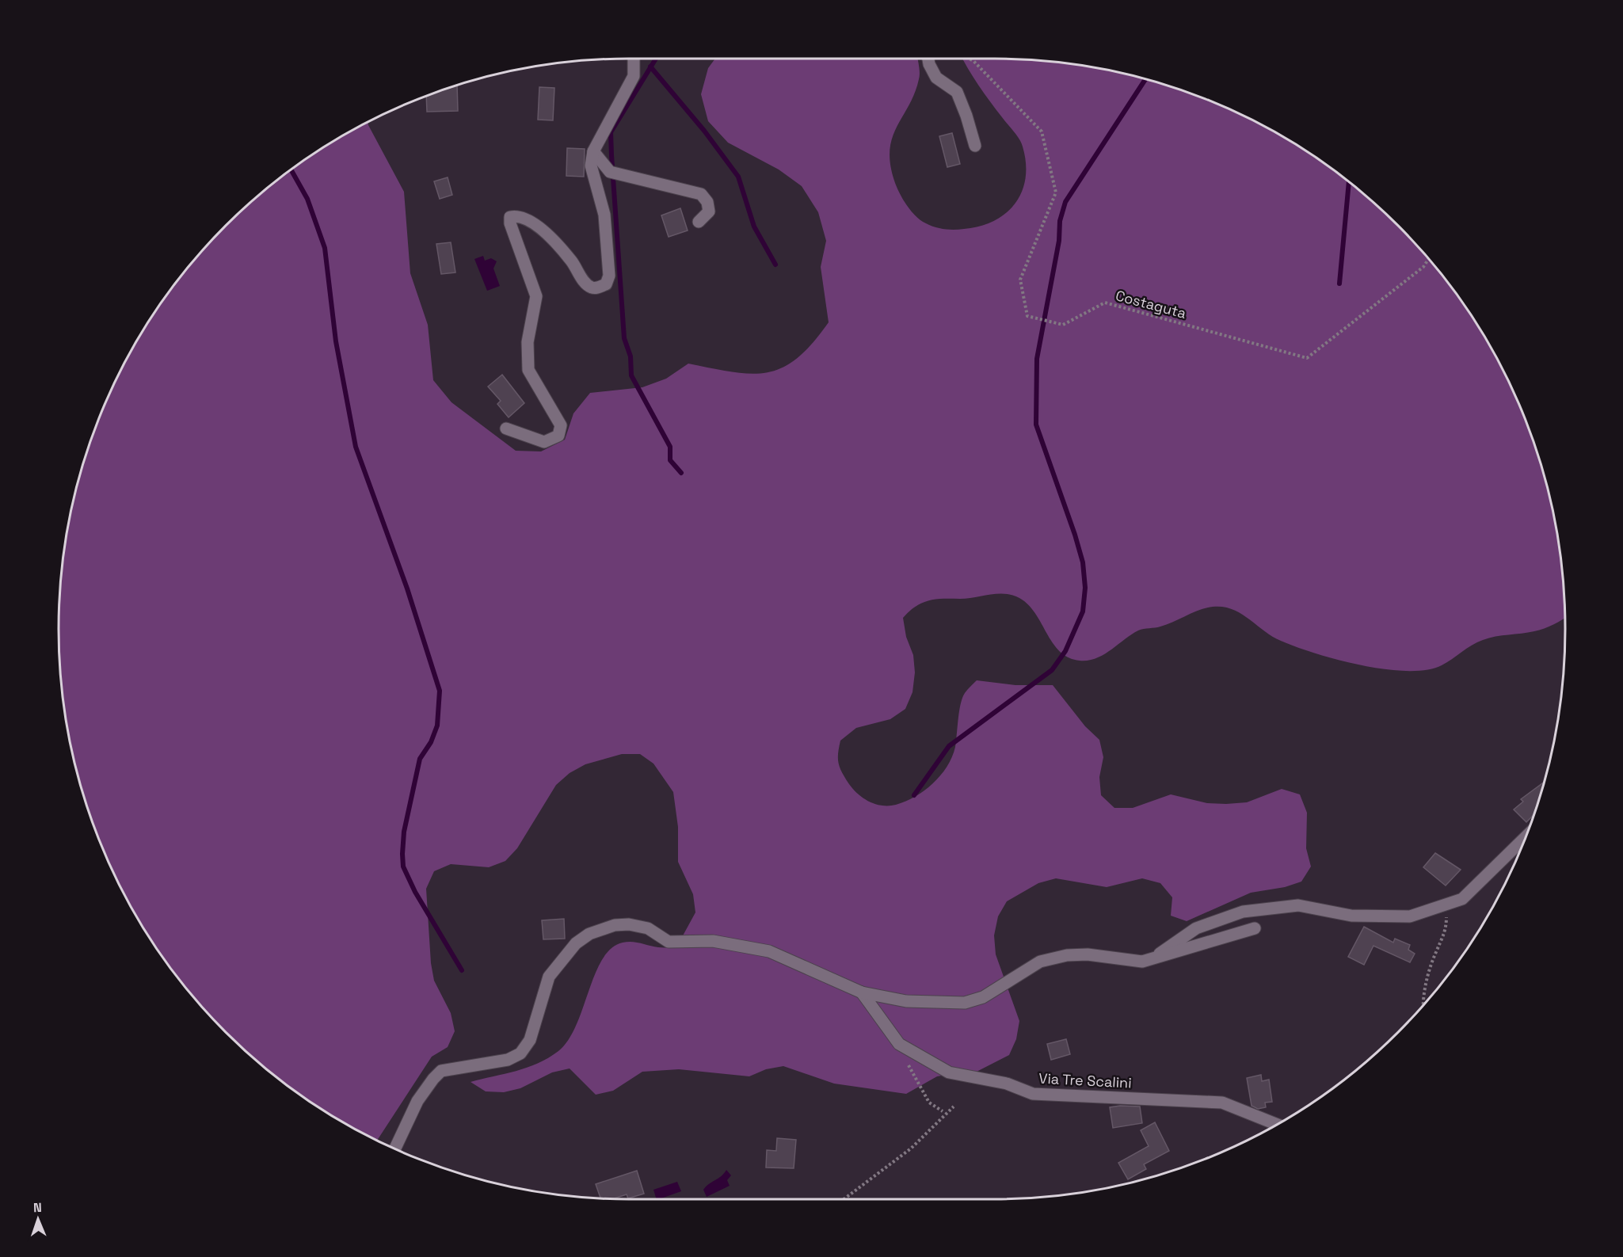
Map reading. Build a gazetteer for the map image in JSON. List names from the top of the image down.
{
  "streets": {
    "street": ["Via Tre Scalini"],
    "path": ["Costaguta"]
  },
  "north": "top"
}
